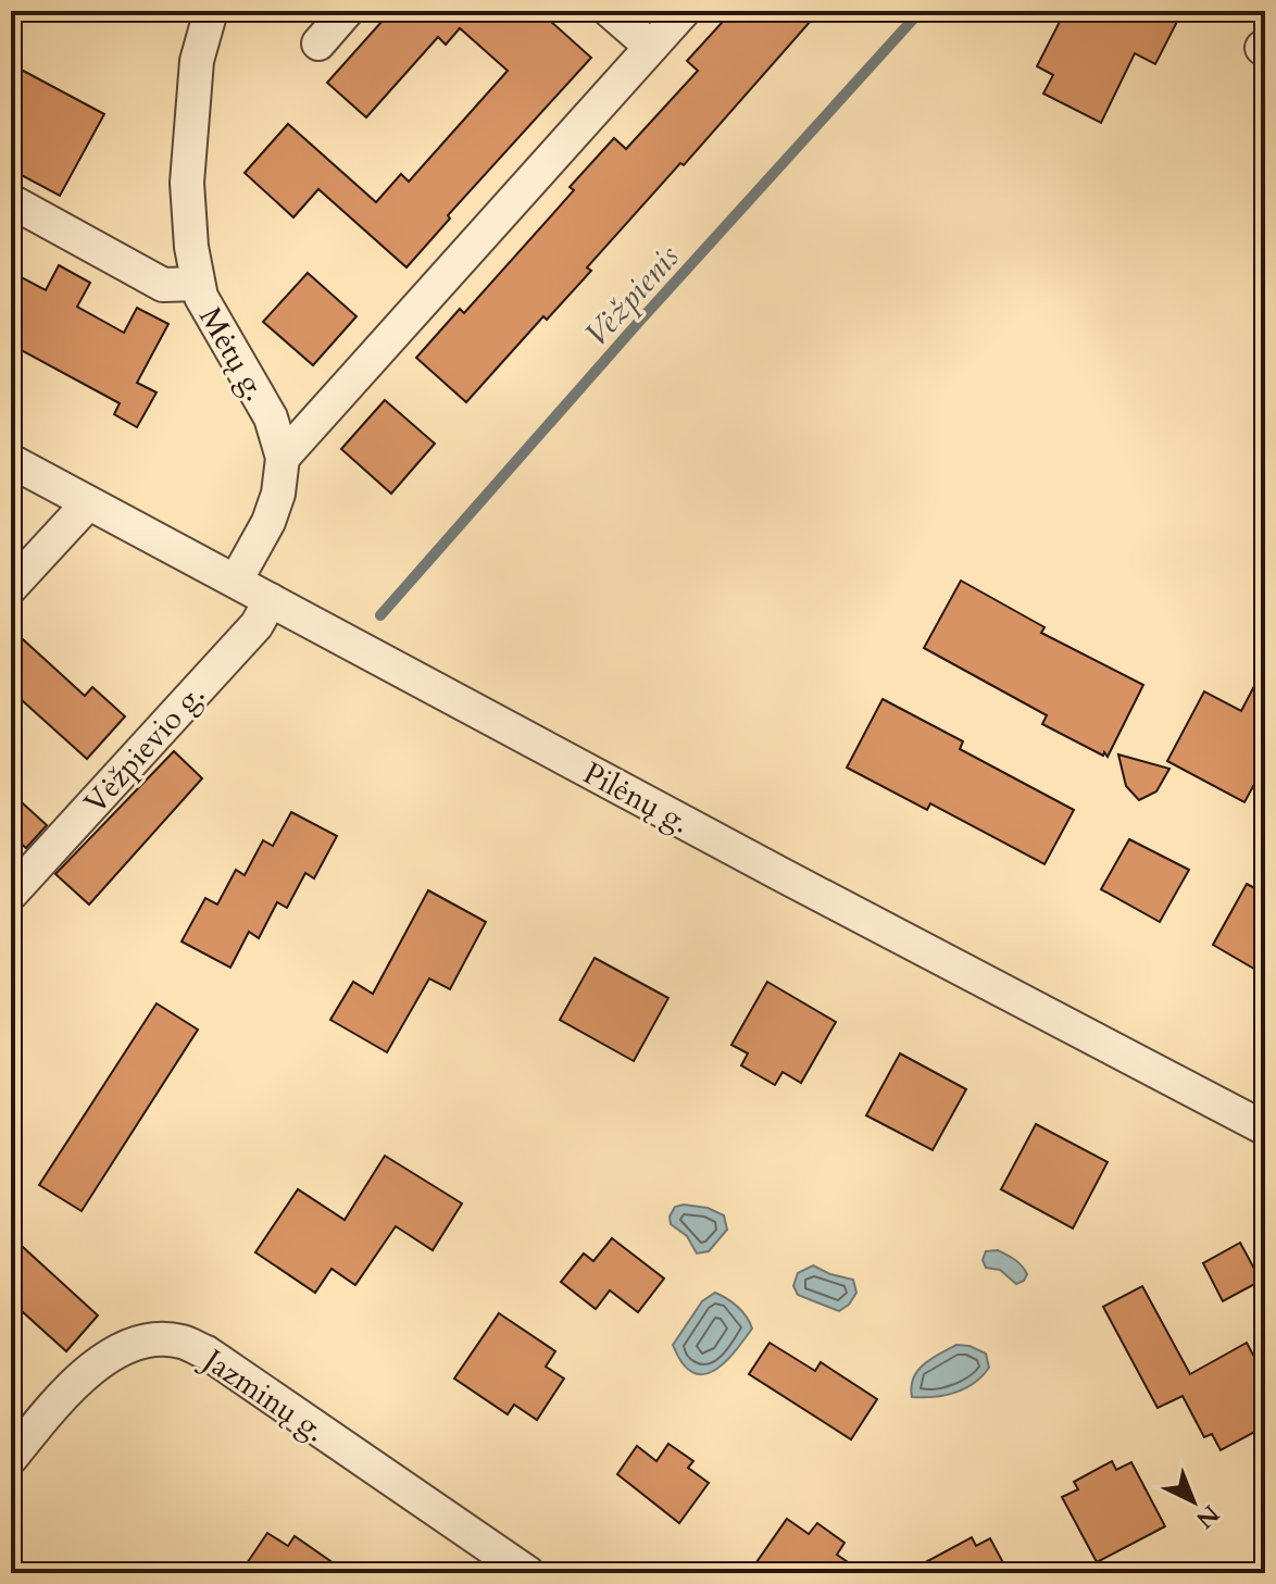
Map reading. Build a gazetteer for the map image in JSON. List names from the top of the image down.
{
  "streets": {
    "street": [
      "Mėtų g.",
      "Vėžpievio g.",
      "Pilėnų g.",
      "Jazminų g."
    ]
  },
  "crossings": [
    ["Mėtų g.", "Pilėnų g."],
    ["Vėžpievio g.", "Pilėnų g."]
  ],
  "water": ["Vėžpienis"],
  "north": "bottom right"
}
